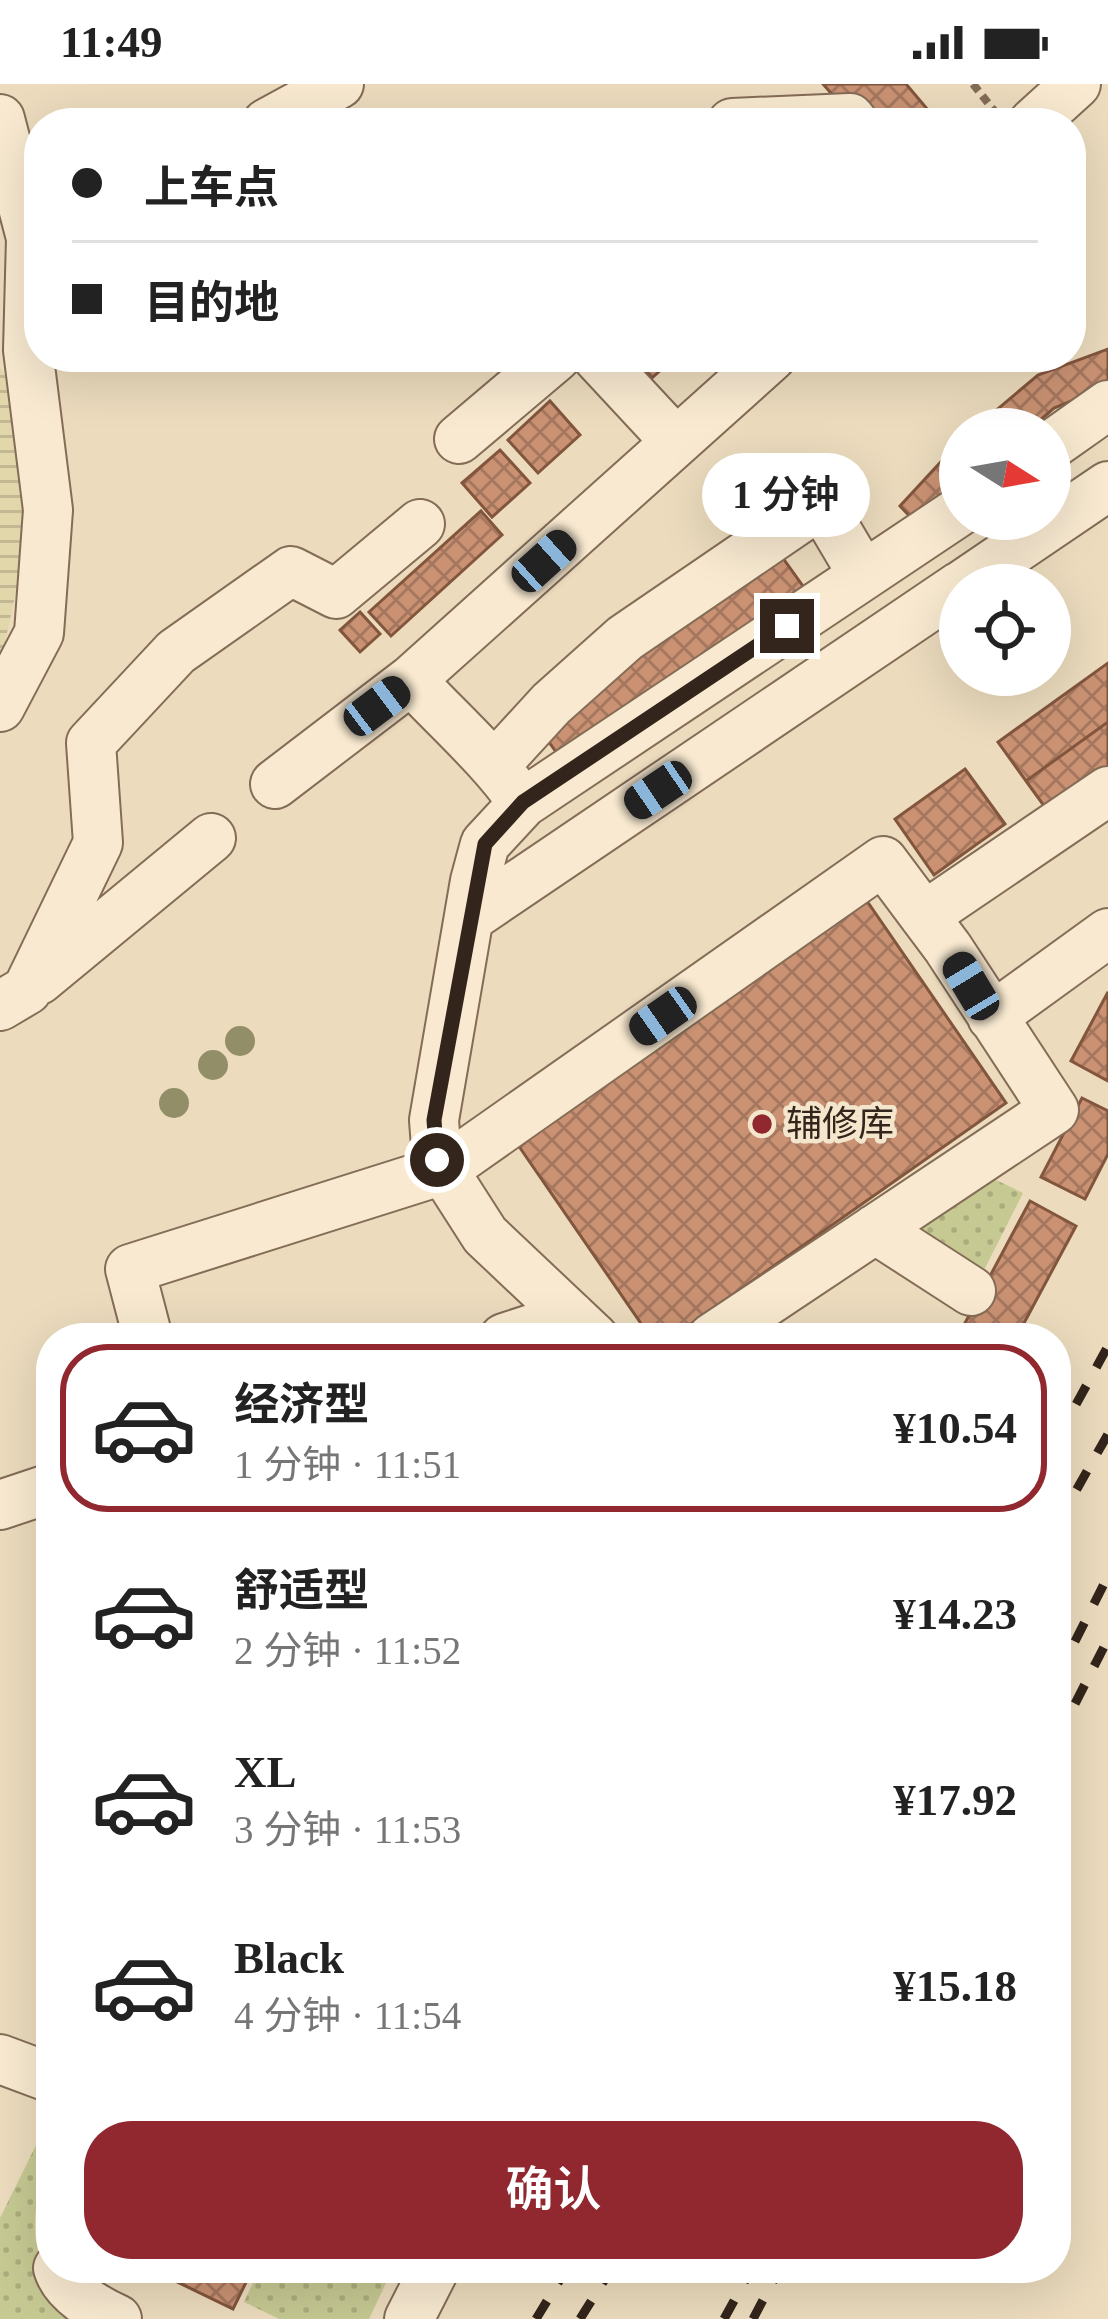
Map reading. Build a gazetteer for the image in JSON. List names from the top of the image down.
{
  "places": ["辅修库"],
  "north": "right",
  "page": {
    "status": "11:49",
    "banner": ["上车点", "目的地"],
    "bubble": "1 分钟",
    "list": [
      {
        "name": "经济型",
        "note": "1 分钟 · 11:51",
        "value": "¥10.54"
      },
      {
        "name": "舒适型",
        "note": "2 分钟 · 11:52",
        "value": "¥14.23"
      },
      {
        "name": "XL",
        "note": "3 分钟 · 11:53",
        "value": "¥17.92"
      },
      {
        "name": "Black",
        "note": "4 分钟 · 11:54",
        "value": "¥15.18"
      }
    ],
    "buttons": "确认"
  }
}
